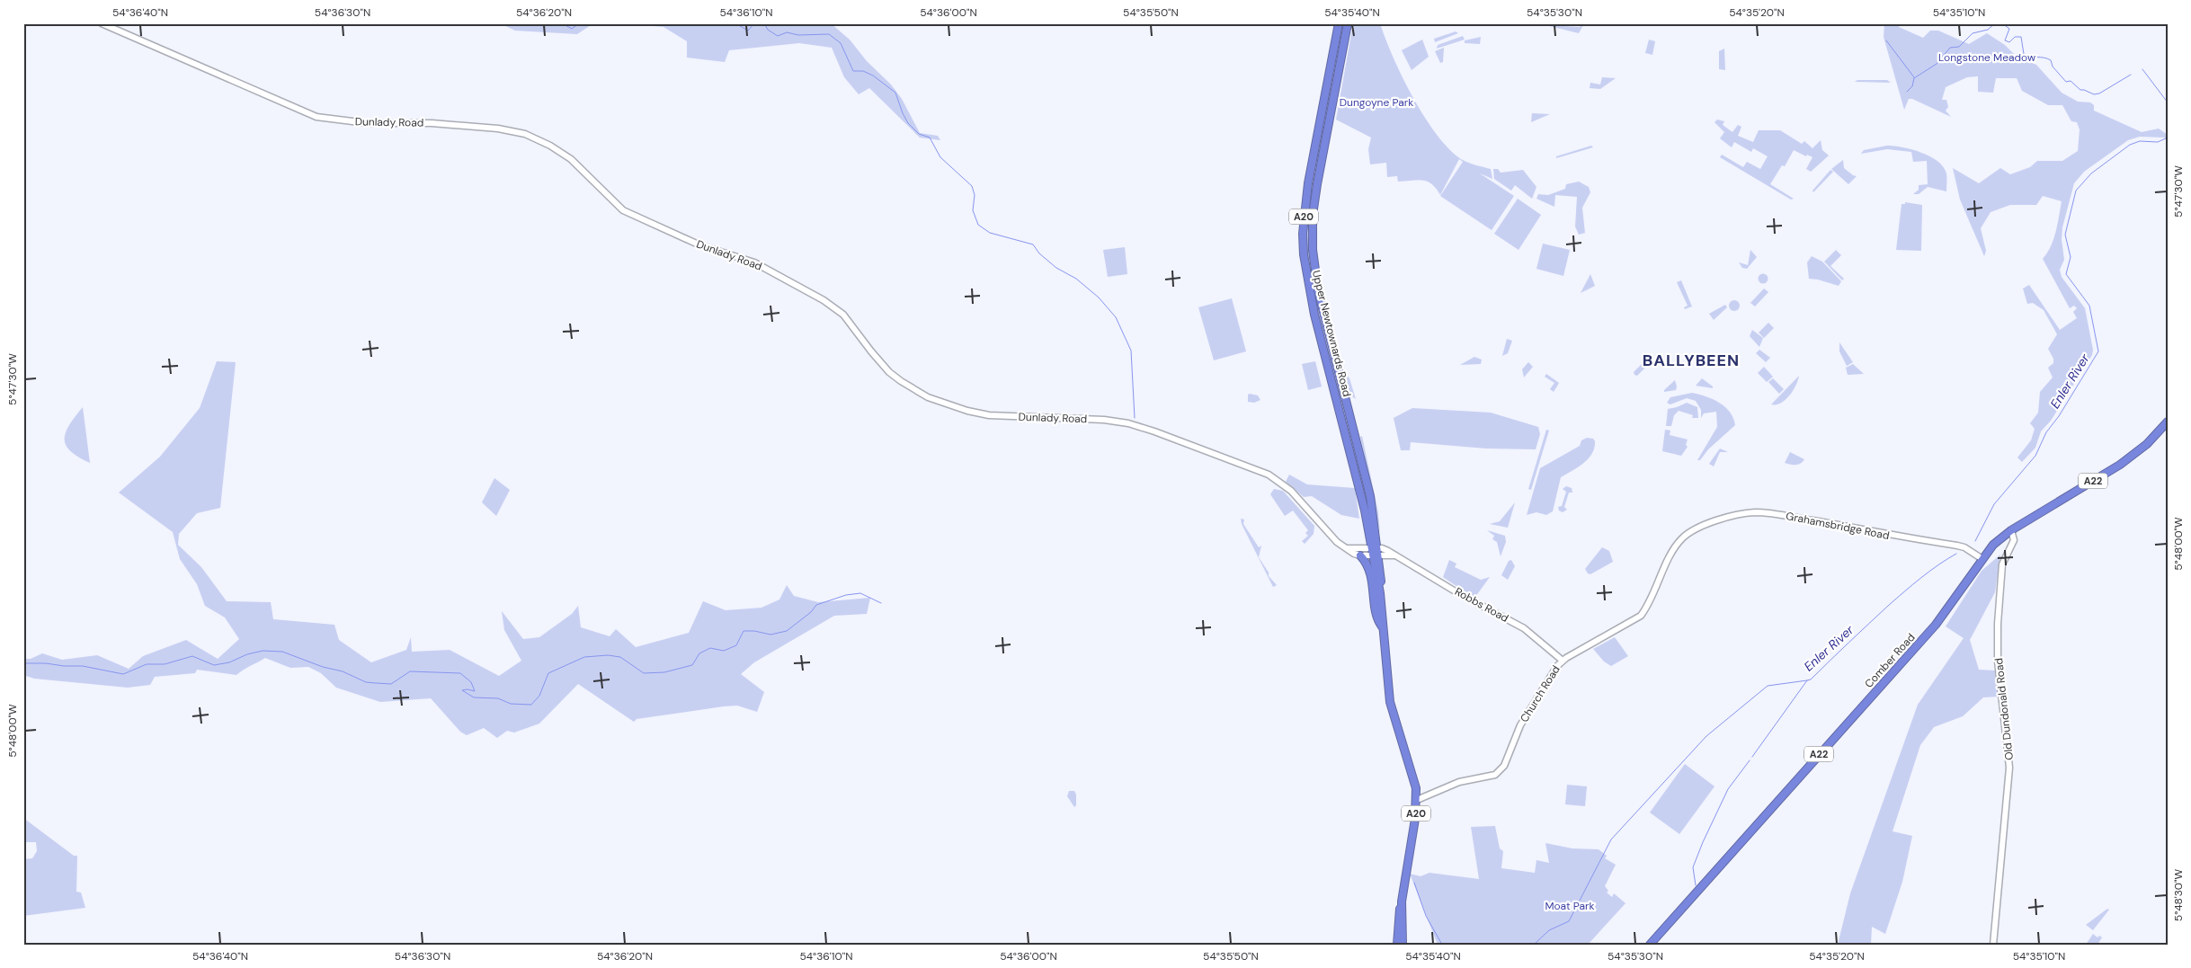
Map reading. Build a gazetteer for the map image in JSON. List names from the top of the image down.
{
  "streets": {
    "highway": [
      "A20",
      "Upper Newtownards Road",
      "A22",
      "Comber Road"
    ],
    "street": [
      "Dunlady Road",
      "Grahamsbridge Road",
      "Robbs Road",
      "Church Road",
      "Old Dundonald Road"
    ]
  },
  "crossings": [
    ["Dunlady Road", "Upper Newtownards Road"],
    ["Dunlady Road", "Robbs Road"],
    ["Upper Newtownards Road", "Robbs Road"],
    ["Upper Newtownards Road", "Church Road"],
    ["Grahamsbridge Road", "Comber Road"],
    ["Grahamsbridge Road", "Church Road"],
    ["Robbs Road", "Church Road"],
    ["Comber Road", "Old Dundonald Road"]
  ],
  "districts": ["BALLYBEEN"],
  "water": ["Enler River"],
  "parks": ["Longstone Meadow", "Dungoyne Park", "Moat Park"],
  "coordinates": [
    "54°36'40\"N",
    "54°36'30\"N",
    "54°36'20\"N",
    "54°36'10\"N",
    "54°36'00\"N",
    "54°35'50\"N",
    "54°35'40\"N",
    "54°35'30\"N",
    "54°35'20\"N",
    "54°35'10\"N",
    "5°47'30\"W",
    "5°48'00\"W",
    "5°48'30\"W"
  ]
}
